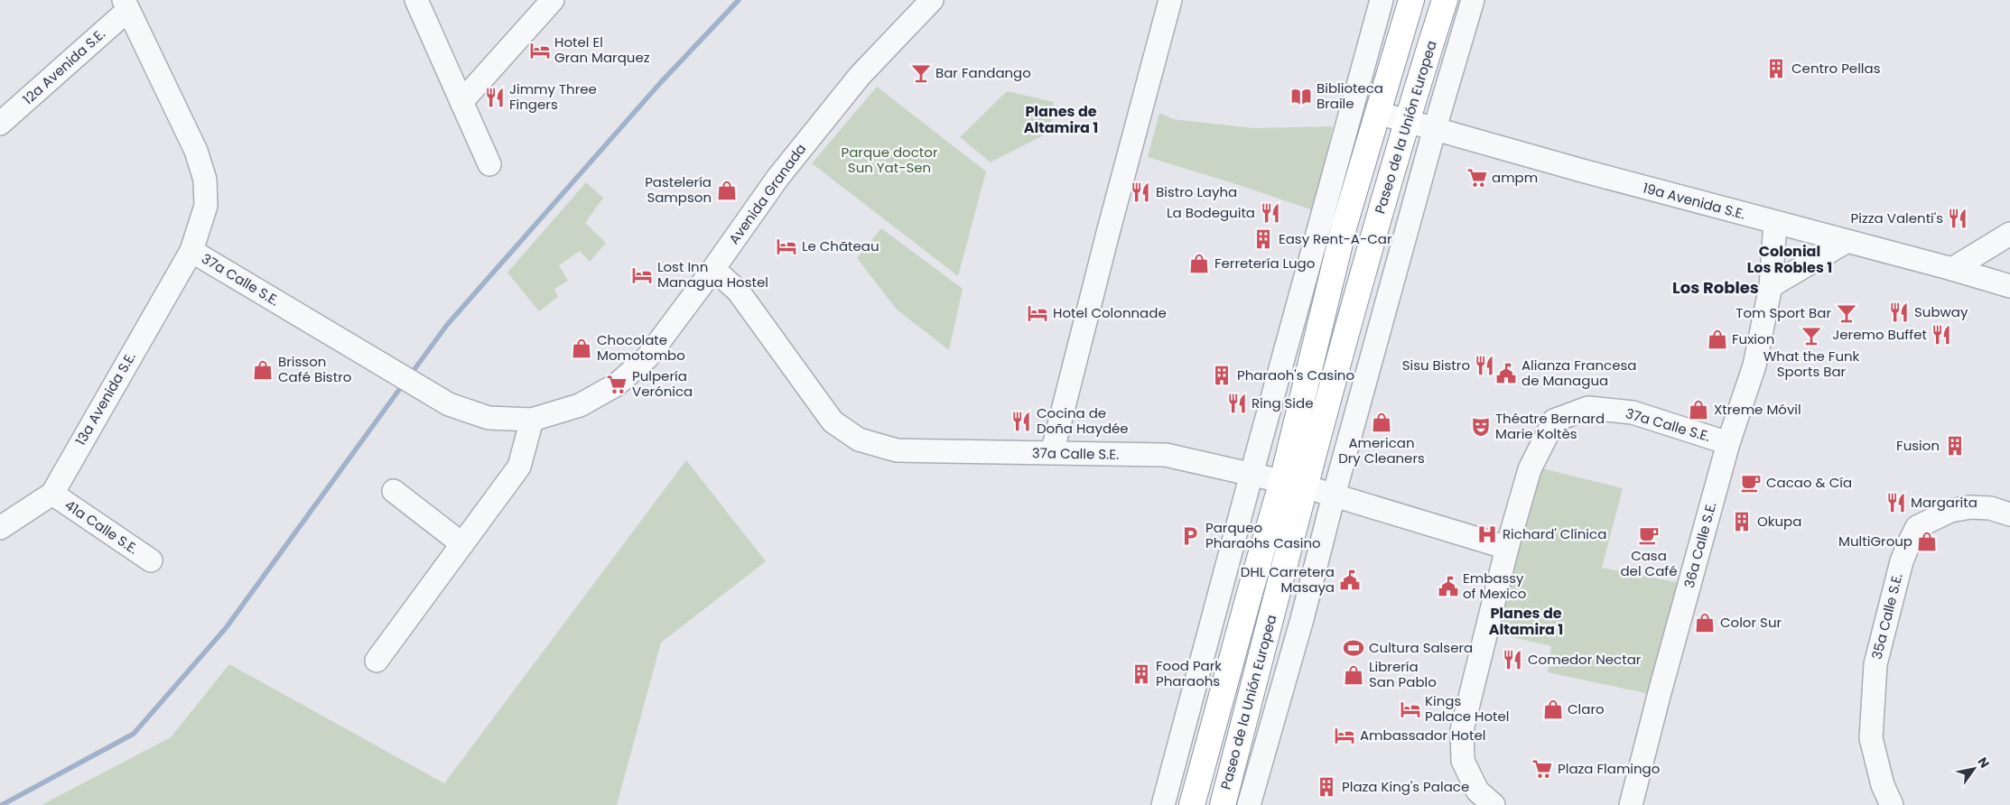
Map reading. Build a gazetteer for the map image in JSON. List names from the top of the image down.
{
  "streets": {
    "highway": ["Paseo de la Unión Europea"],
    "street": [
      "12a Avenida S.E.",
      "Avenida Granada",
      "19a Avenida S.E.",
      "37a Calle S.E.",
      "13a Avenida S.E.",
      "41a Calle S.E.",
      "36a Calle S.E.",
      "35a Calle S.E."
    ]
  },
  "crossings": [
    ["12a Avenida S.E.", "37a Calle S.E."],
    ["Paseo de la Unión Europea", "19a Avenida S.E."],
    ["Paseo de la Unión Europea", "37a Calle S.E."],
    ["Avenida Granada", "37a Calle S.E."],
    ["19a Avenida S.E.", "36a Calle S.E."],
    ["37a Calle S.E.", "13a Avenida S.E."],
    ["37a Calle S.E.", "36a Calle S.E."],
    ["13a Avenida S.E.", "41a Calle S.E."]
  ],
  "districts": [
    "Planes de Altamira 1",
    "Colonial Los Robles 1",
    "Los Robles",
    "Planes de Altamira 1"
  ],
  "parks": ["Parque doctor Sun Yat-Sen"],
  "places": {
    "hotel": [
      "Hotel El Gran Marquez",
      "Le Chãteau",
      "Lost Inn Managua Hostel",
      "Hotel Colonnade",
      "Kings Palace Hotel",
      "Ambassador Hotel"
    ],
    "building": [
      "Centro Pellas",
      "Easy Rent-A-Car",
      "Pharaoh's Casino",
      "Fusion",
      "Okupa",
      "Food Park Pharaohs",
      "Plaza King's Palace"
    ],
    "bar": ["Bar Fandango", "Tom Sport Bar", "What the Funk Sports Bar"],
    "library": ["Biblioteca Braile"],
    "restaurant": [
      "Jimmy Three Fingers",
      "Bistro Layha",
      "La Bodeguita",
      "Pizza Valenti's",
      "Subway",
      "Jeremo Buffet",
      "Sisu Bistro",
      "Ring Side",
      "Cocina de Doña Haydée",
      "Margarita",
      "Comedor Nectar"
    ],
    "supermarket": ["ampm", "Pulpería Verónica", "Plaza Flamingo"],
    "shop": [
      "Pastelería Sampson",
      "Ferretería Lugo",
      "Fuxion",
      "Chocolate Momotombo",
      "Brisson Café Bistro",
      "Xtreme Móvil",
      "American Dry Cleaners",
      "MultiGroup",
      "Color Sur",
      "Librería San Pablo",
      "Claro"
    ],
    "public building": ["Alianza Francesa de Managua", "DHL Carretera Masaya", "Embassy of Mexico"],
    "theatre": ["Théatre Bernard Marie Koltès"],
    "cafe": ["Cacao & Cía", "Casa del Café"],
    "hospital": ["Richard' Clínica"],
    "parking": ["Parqueo Pharaohs Casino"],
    "sports": ["Cultura Salsera"]
  },
  "north": "top right"
}
